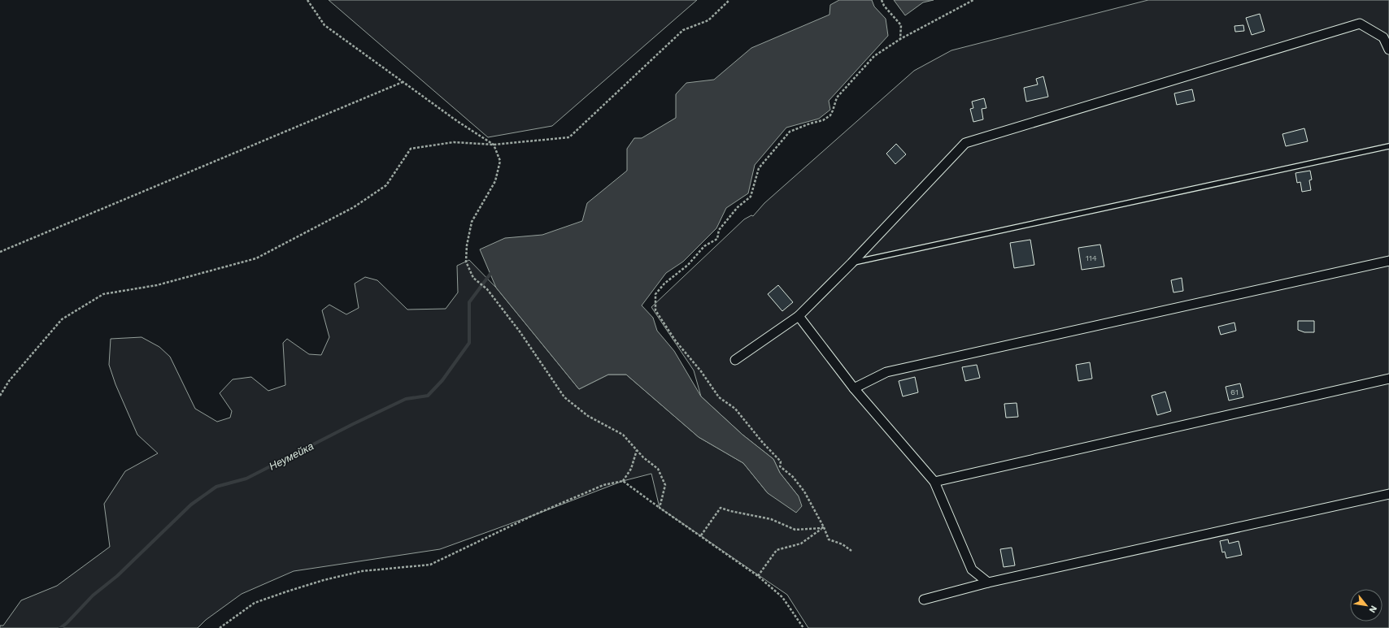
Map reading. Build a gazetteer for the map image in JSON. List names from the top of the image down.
{
  "water": ["Неумейка"],
  "house_numbers": ["114", "61"],
  "north": "bottom right"
}
